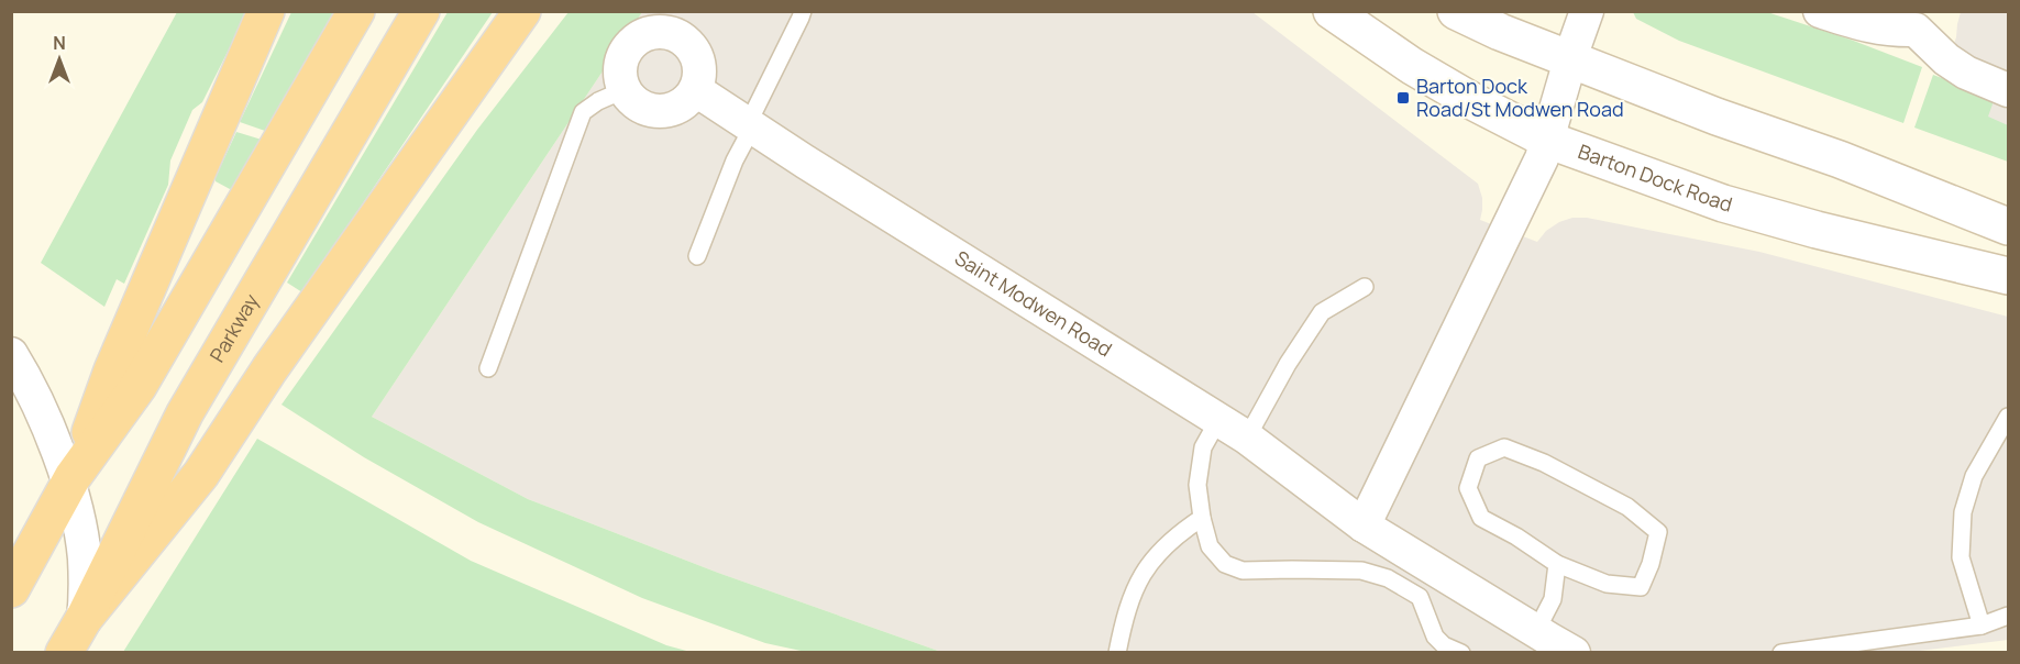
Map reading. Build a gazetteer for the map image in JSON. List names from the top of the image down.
{
  "streets": {
    "highway": ["Parkway"],
    "main road": ["Barton Dock Road"],
    "street": ["Saint Modwen Road"]
  },
  "places": {
    "transit": ["Barton Dock Road/St Modwen Road"]
  },
  "north": "top"
}
